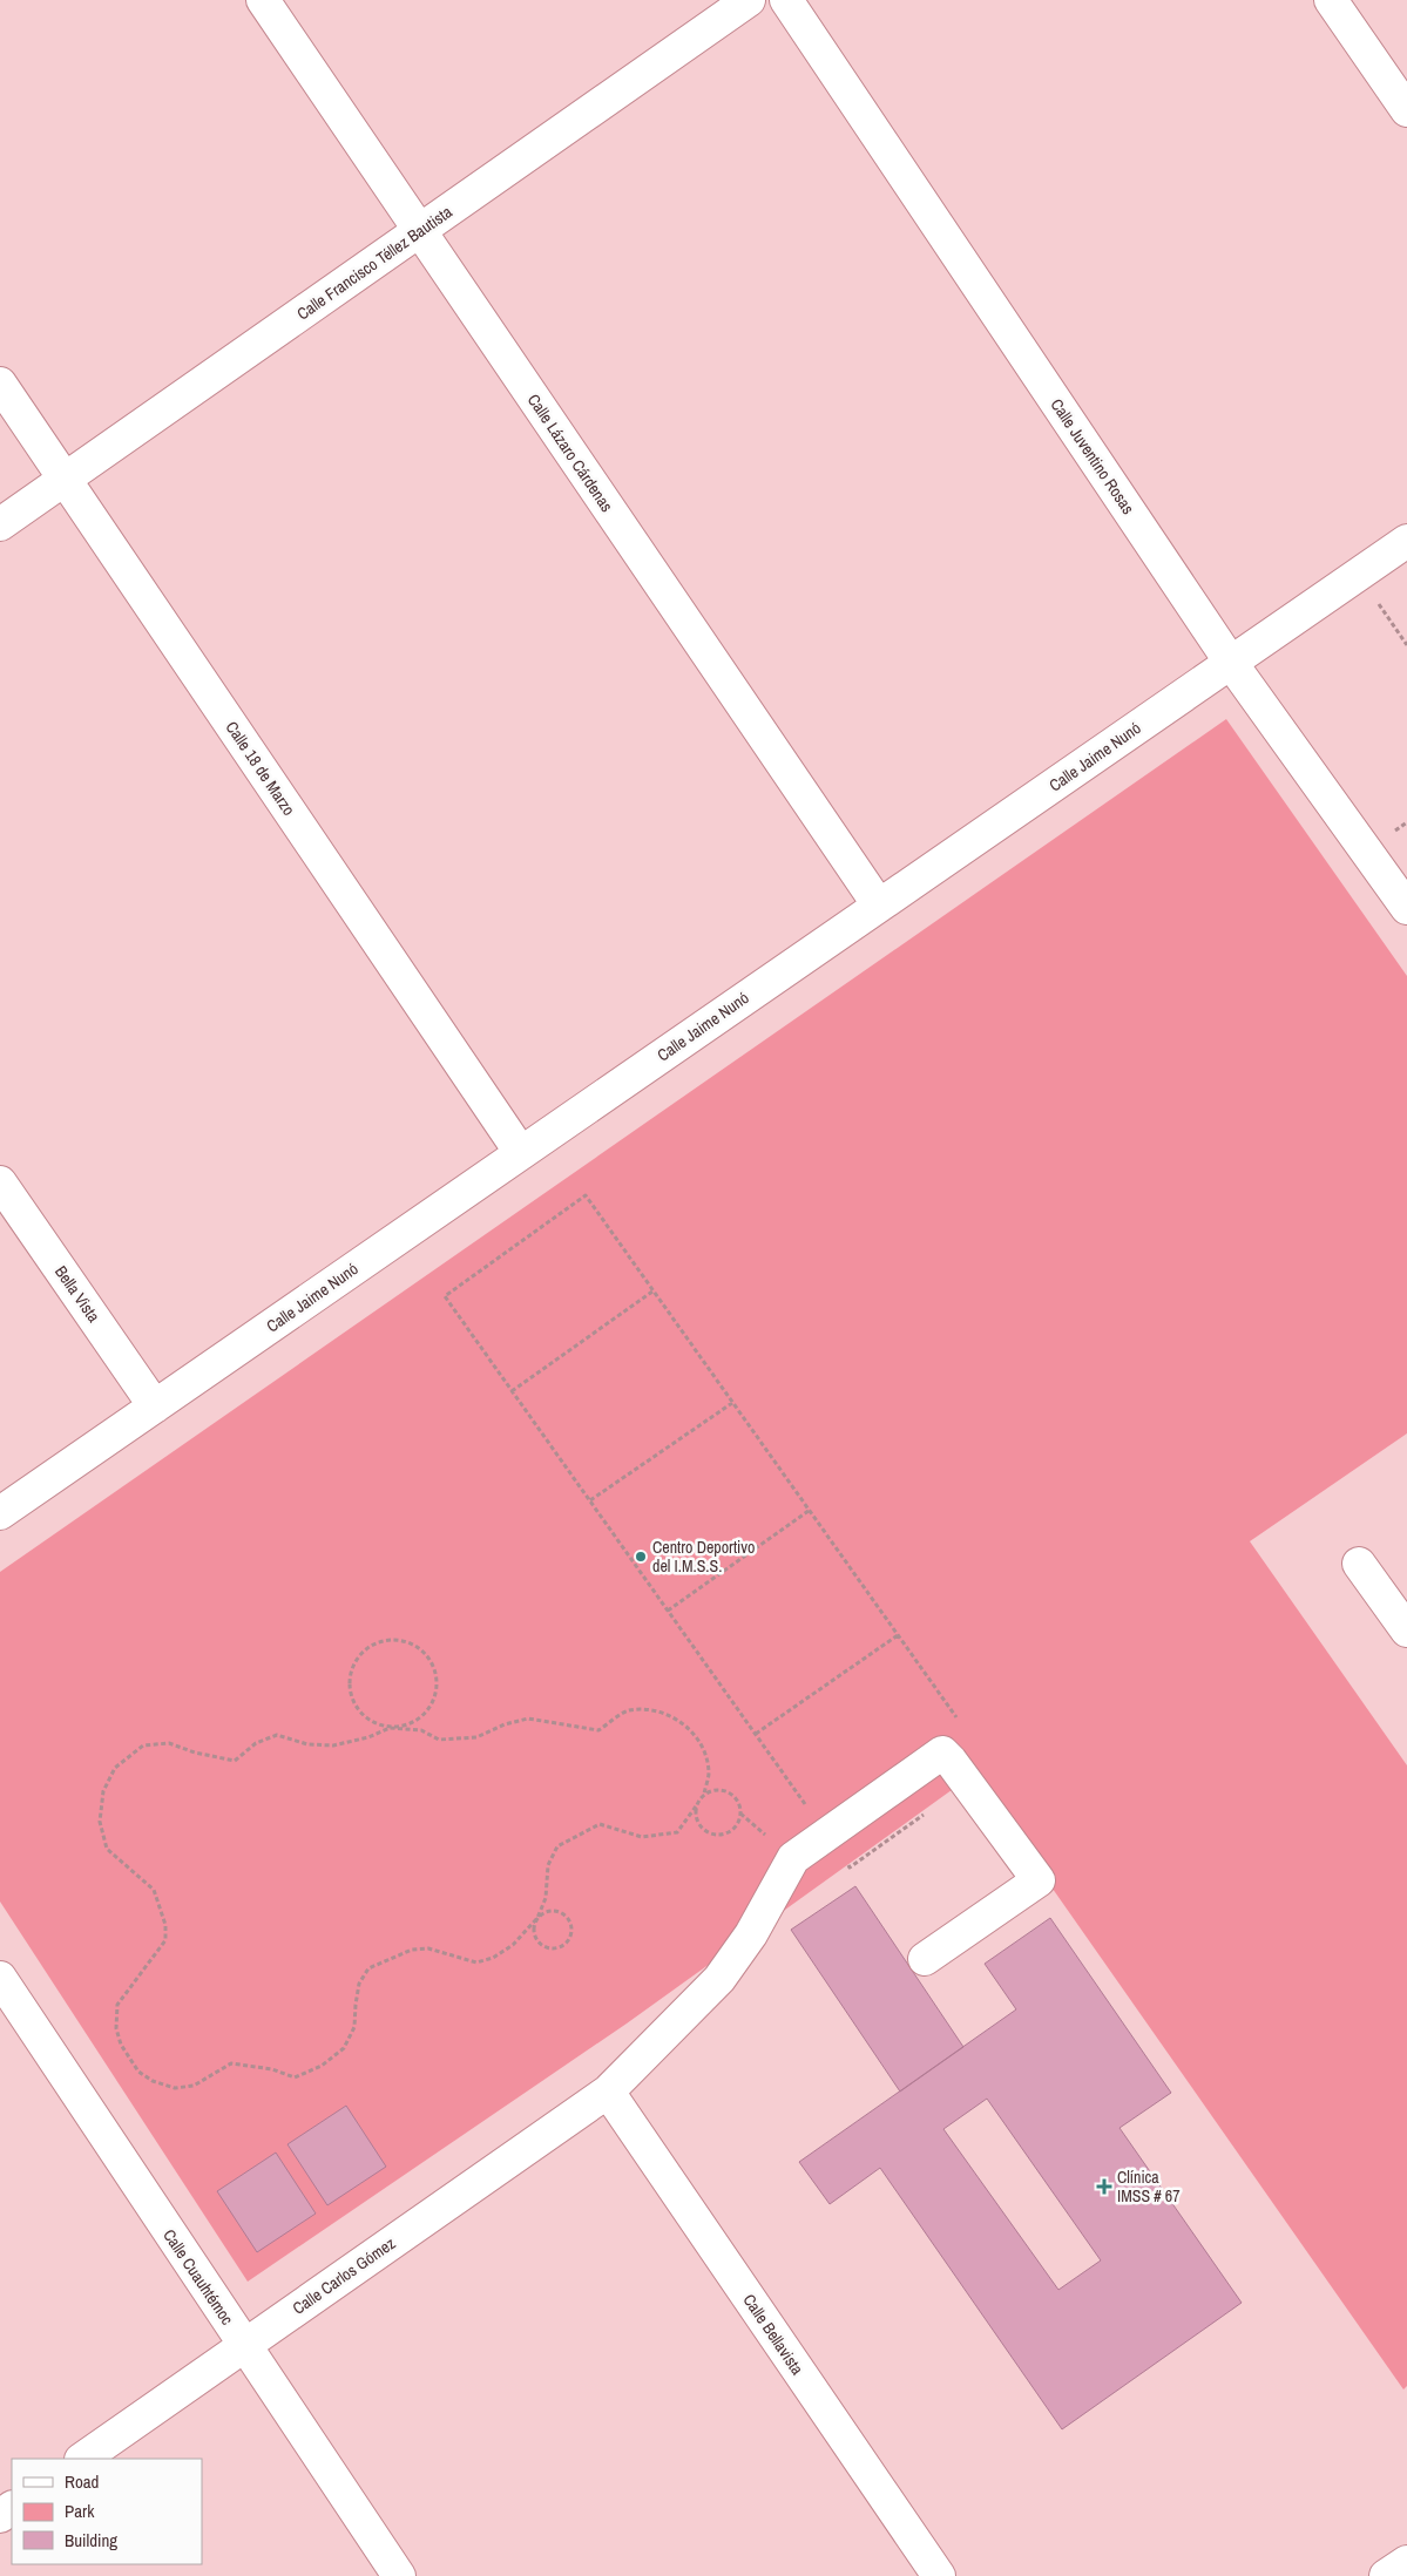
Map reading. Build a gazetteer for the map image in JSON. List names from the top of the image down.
{
  "streets": {
    "street": [
      "Calle Francisco Téllez Bautista",
      "Calle Lázaro Cárdenas",
      "Calle Juventino Rosas",
      "Calle Jaime Nunó",
      "Calle 18 de Marzo",
      "Bella Vista",
      "Calle Carlos Gómez",
      "Calle Cuauhtémoc",
      "Calle Bellavista"
    ]
  },
  "crossings": [
    ["Calle Francisco Téllez Bautista", "Calle Lázaro Cárdenas"],
    ["Calle Francisco Téllez Bautista", "Calle 18 de Marzo"],
    ["Calle Lázaro Cárdenas", "Calle Jaime Nunó"],
    ["Calle Juventino Rosas", "Calle Jaime Nunó"],
    ["Calle Jaime Nunó", "Calle 18 de Marzo"],
    ["Calle Jaime Nunó", "Bella Vista"],
    ["Calle Carlos Gómez", "Calle Cuauhtémoc"],
    ["Calle Carlos Gómez", "Calle Bellavista"]
  ],
  "places": {
    "other": ["Centro Deportivo del I.M.S.S."],
    "health": ["Clínica IMSS # 67"]
  },
  "legend": ["Road", "Park", "Building"]
}
